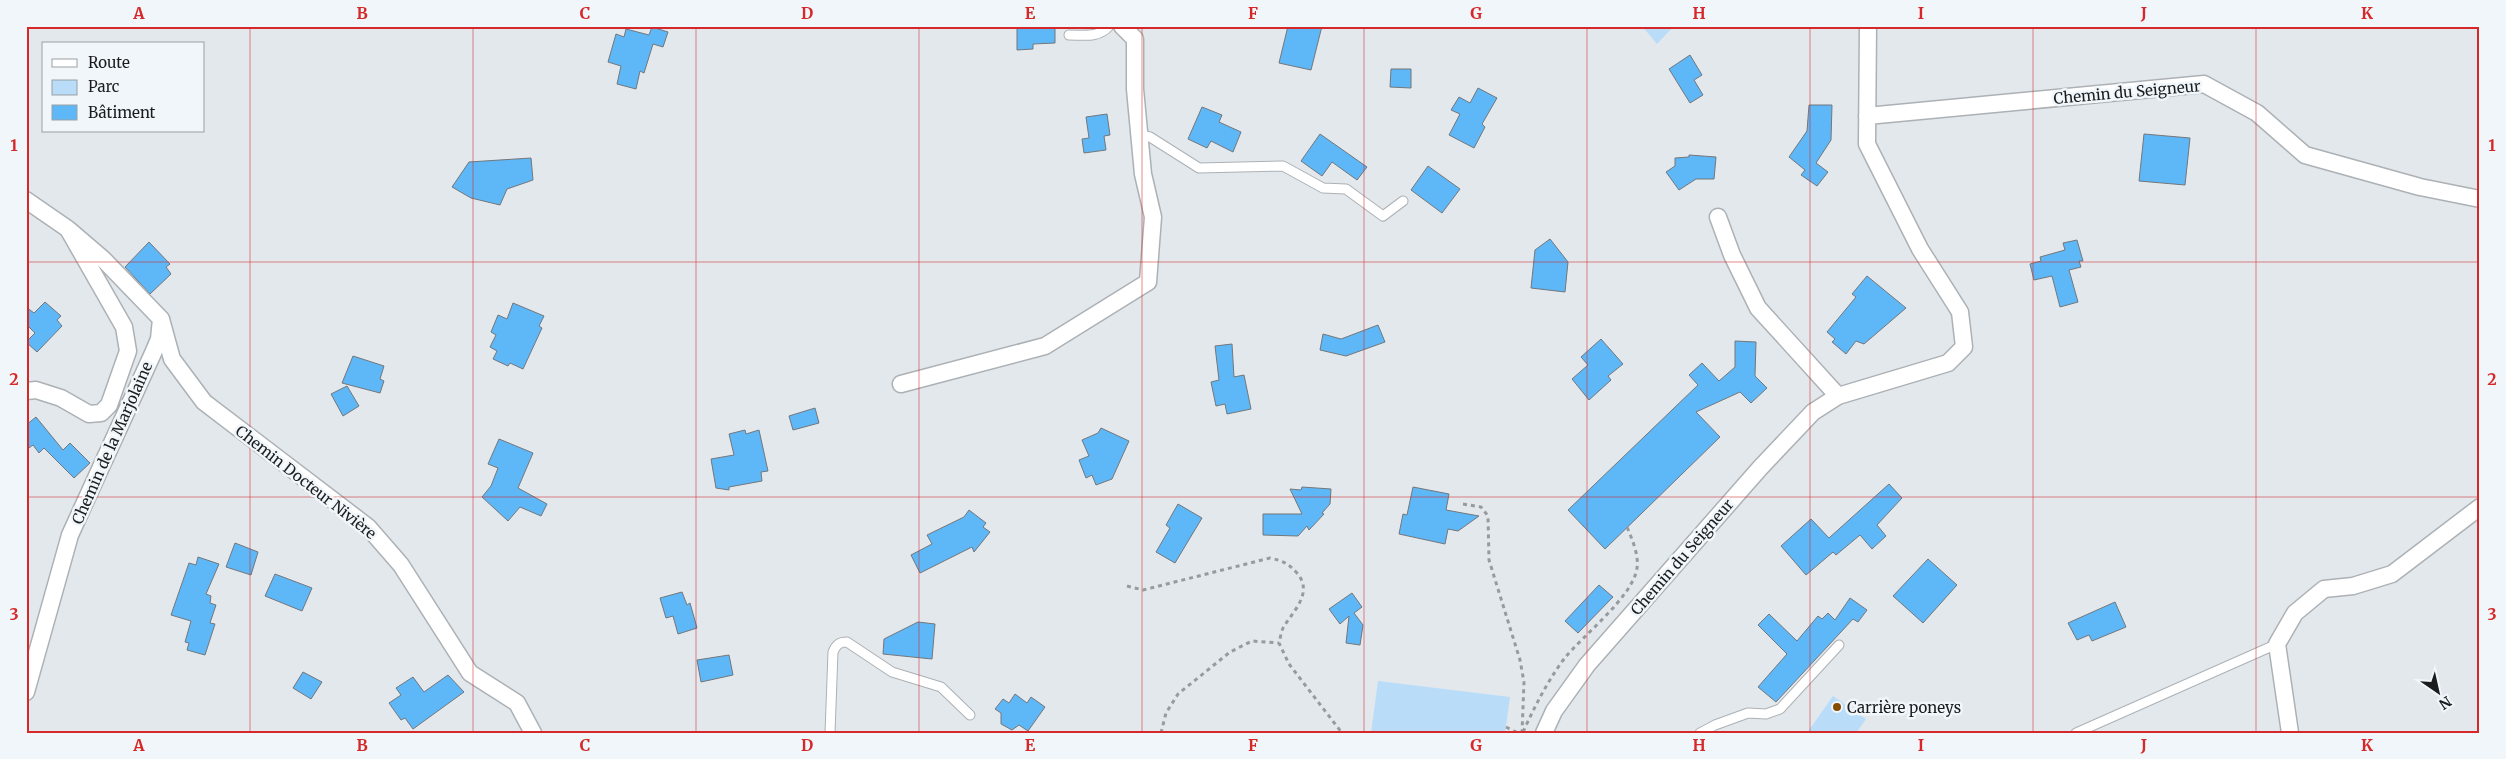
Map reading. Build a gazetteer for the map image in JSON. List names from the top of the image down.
{
  "streets": {
    "street": ["Chemin du Seigneur", "Chemin de la Marjolaine", "Chemin Docteur Nivière"]
  },
  "crossings": [
    ["Chemin de la Marjolaine", "Chemin Docteur Nivière"]
  ],
  "places": ["Carrière poneys"],
  "legend": ["Route", "Parc", "Bâtiment"],
  "north": "bottom right",
  "grid": {
    "columns": [
      "A",
      "B",
      "C",
      "D",
      "E",
      "F",
      "G",
      "H",
      "I",
      "J",
      "K"
    ],
    "rows": ["1", "2", "3"]
  }
}
